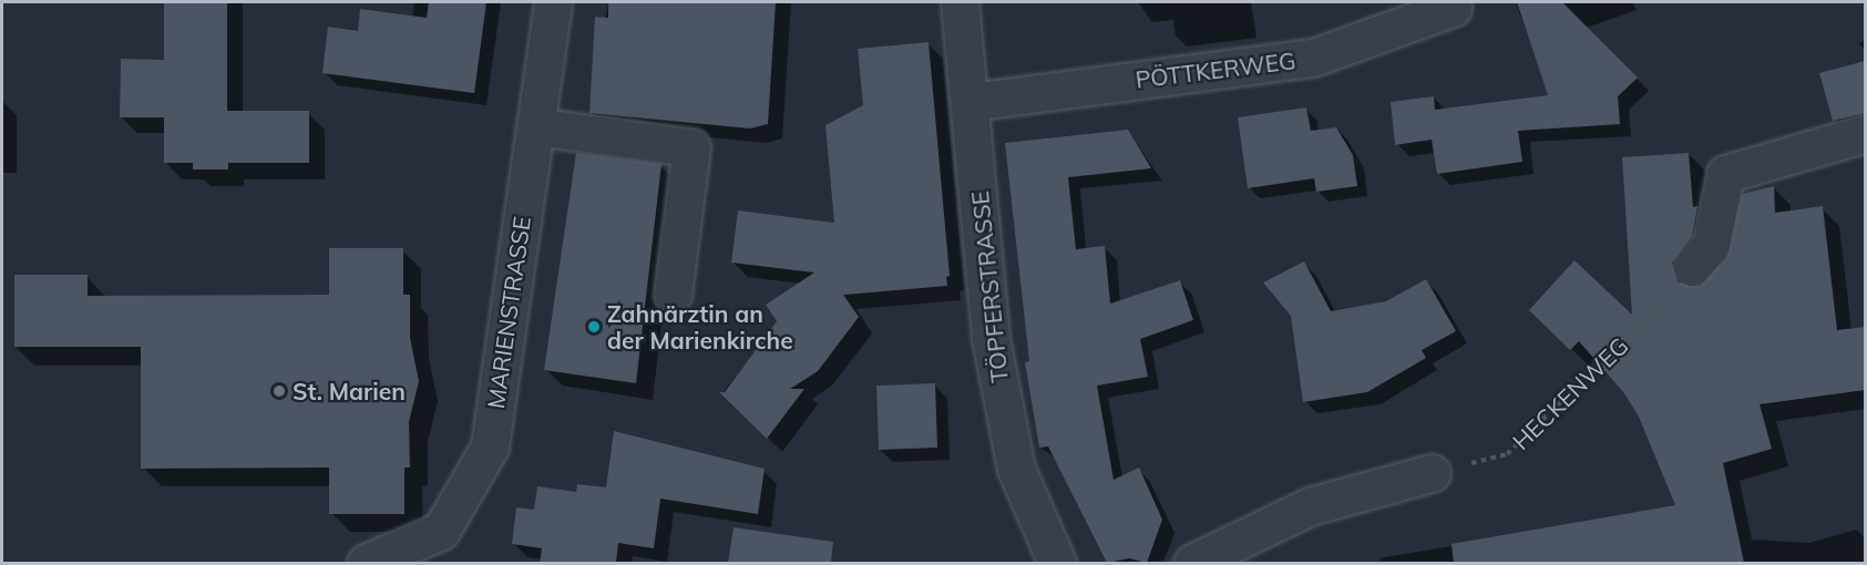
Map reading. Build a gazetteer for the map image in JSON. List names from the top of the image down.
{
  "streets": {
    "street": ["PÖTTKERWEG", "TÖPFERSTRASSE", "MARIENSTRASSE"],
    "path": ["HECKENWEG"]
  },
  "crossings": [
    ["PÖTTKERWEG", "TÖPFERSTRASSE"]
  ],
  "places": ["Zahnärztin an der Marienkirche", "St. Marien"]
}
